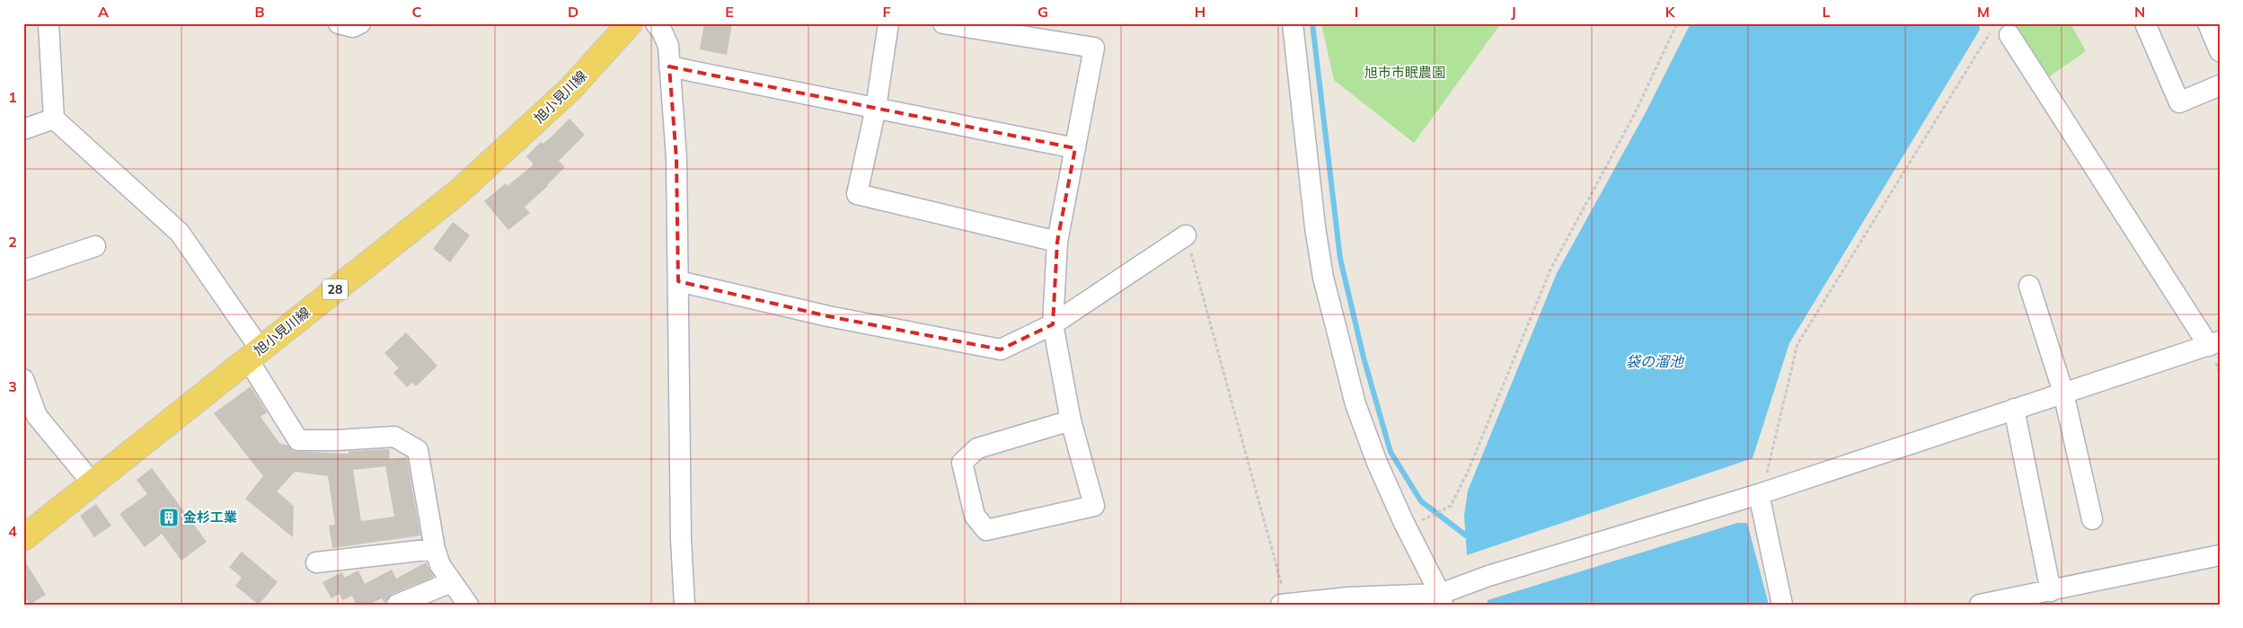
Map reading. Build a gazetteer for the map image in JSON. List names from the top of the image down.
{
  "streets": {
    "main road": ["旭小見川線", "28"]
  },
  "water": ["袋の溜池"],
  "parks": ["旭市市眠農園"],
  "places": {
    "building": ["金杉工業"]
  },
  "grid": {
    "columns": [
      "A",
      "B",
      "C",
      "D",
      "E",
      "F",
      "G",
      "H",
      "I",
      "J",
      "K",
      "L",
      "M",
      "N"
    ],
    "rows": [
      "1",
      "2",
      "3",
      "4"
    ]
  }
}
